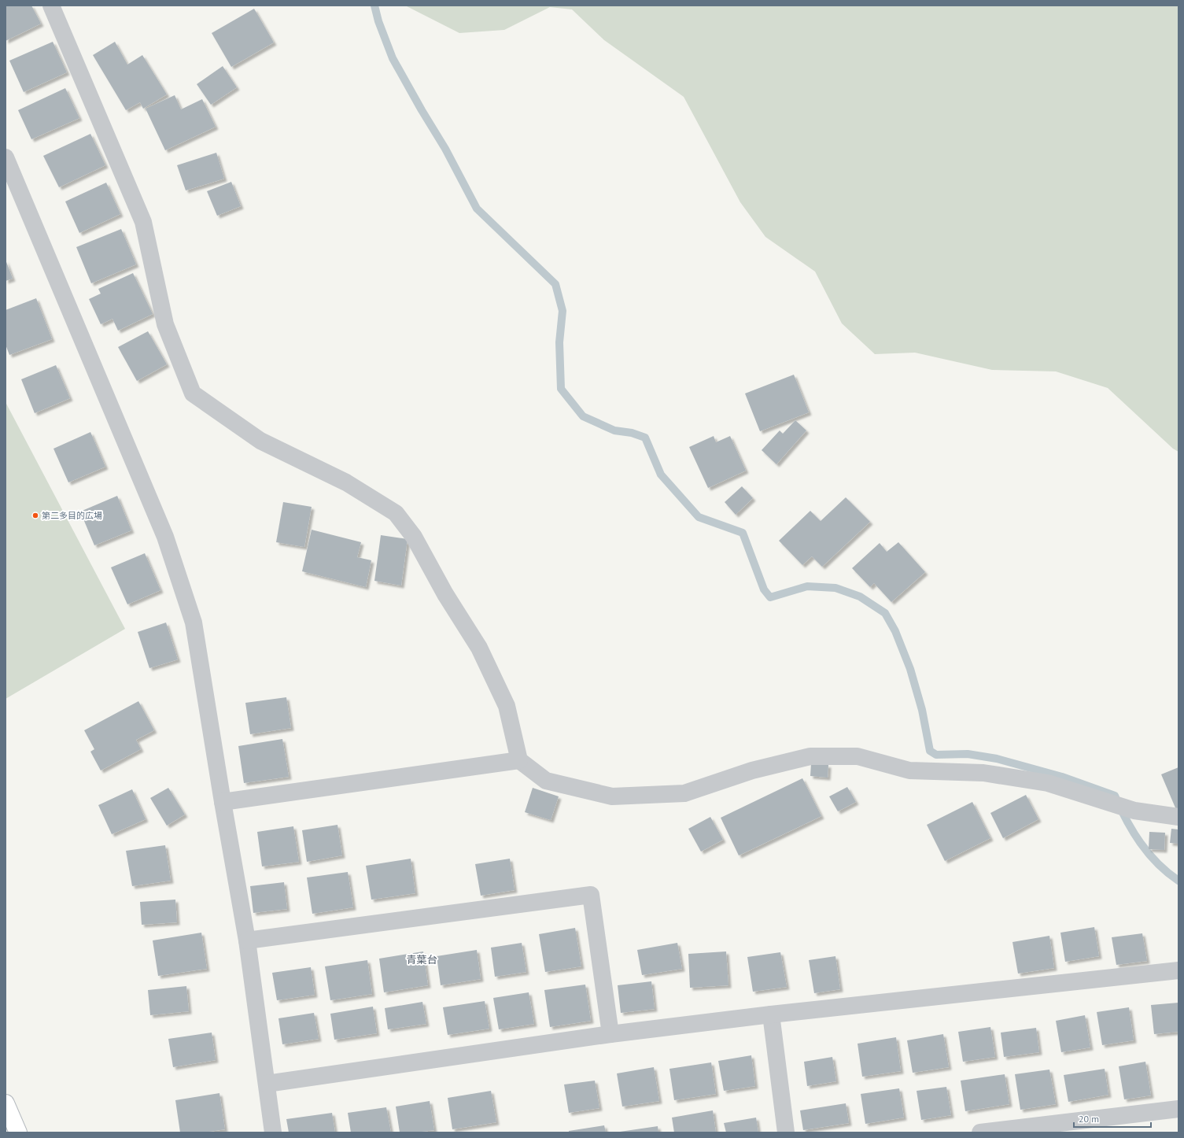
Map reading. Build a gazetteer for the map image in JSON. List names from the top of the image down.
{
  "districts": ["青葉台"],
  "places": ["第二多目的広場"],
  "scale_bar": "20 m"
}
